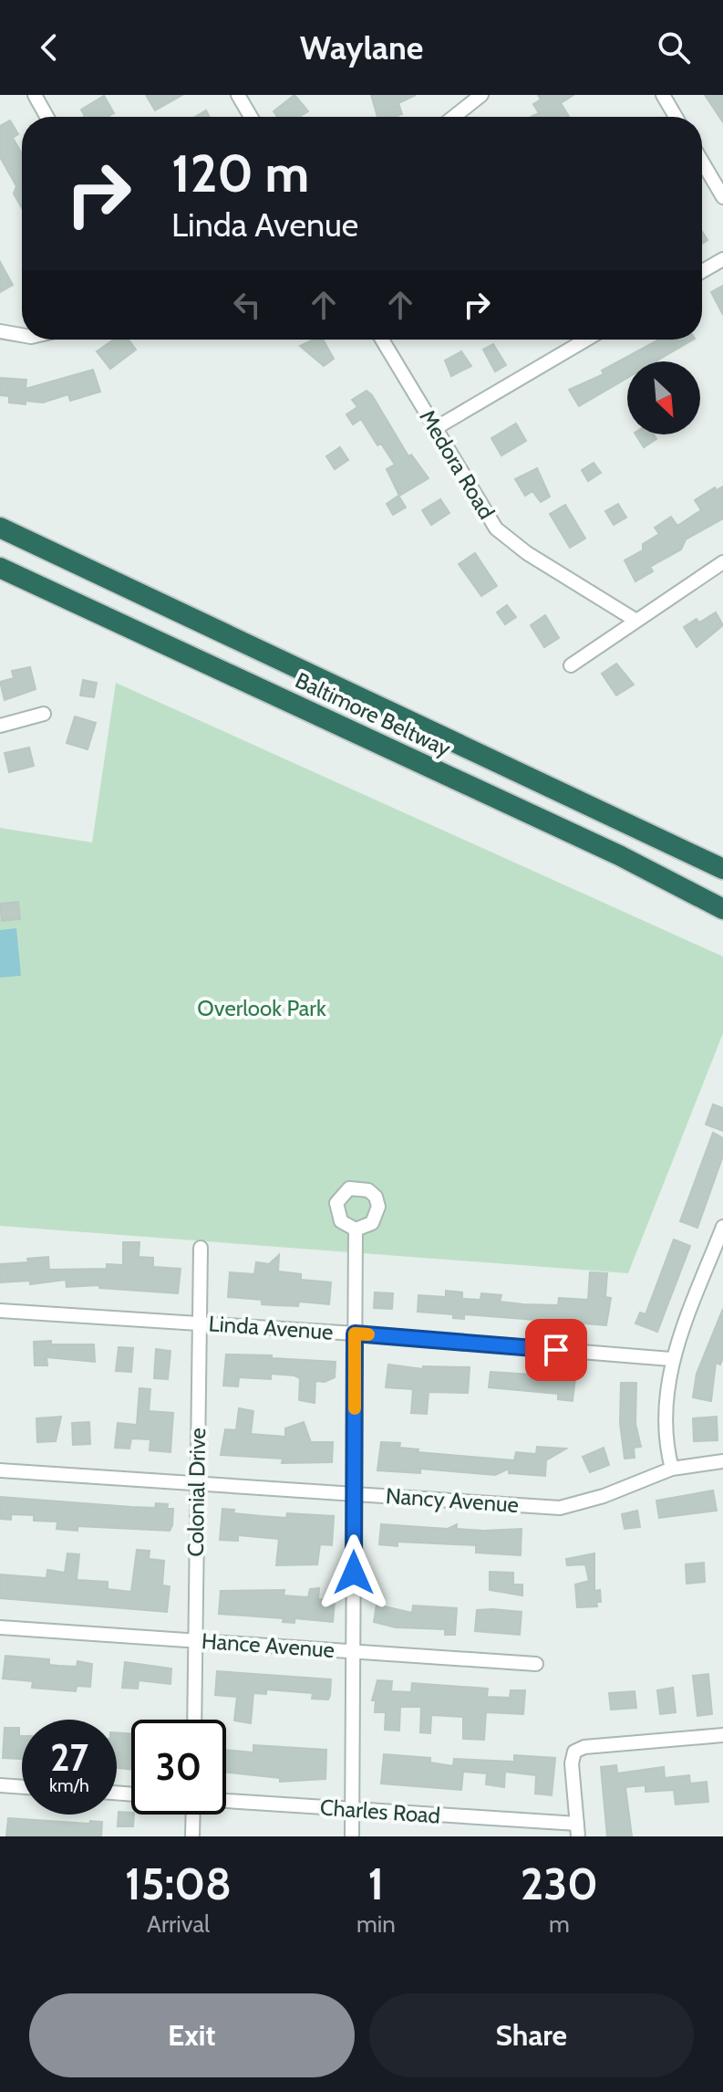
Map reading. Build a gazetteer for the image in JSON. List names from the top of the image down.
{
  "streets": {
    "highway": ["Baltimore Beltway"],
    "street": [
      "Medora Road",
      "Linda Avenue",
      "Colonial Drive",
      "Nancy Avenue",
      "Hance Avenue",
      "Charles Road"
    ]
  },
  "crossings": [
    ["Linda Avenue", "Colonial Drive"],
    ["Colonial Drive", "Nancy Avenue"],
    ["Colonial Drive", "Hance Avenue"]
  ],
  "parks": ["Overlook Park"],
  "north": "bottom right",
  "page": {
    "header": "Waylane",
    "turn": ["120 m", "Linda Avenue"],
    "speed": "27 km/h",
    "limit": "30",
    "eta": [
      "15:08",
      "Arrival",
      "1",
      "min",
      "230",
      "m"
    ],
    "buttons": ["Exit", "Share"]
  }
}
